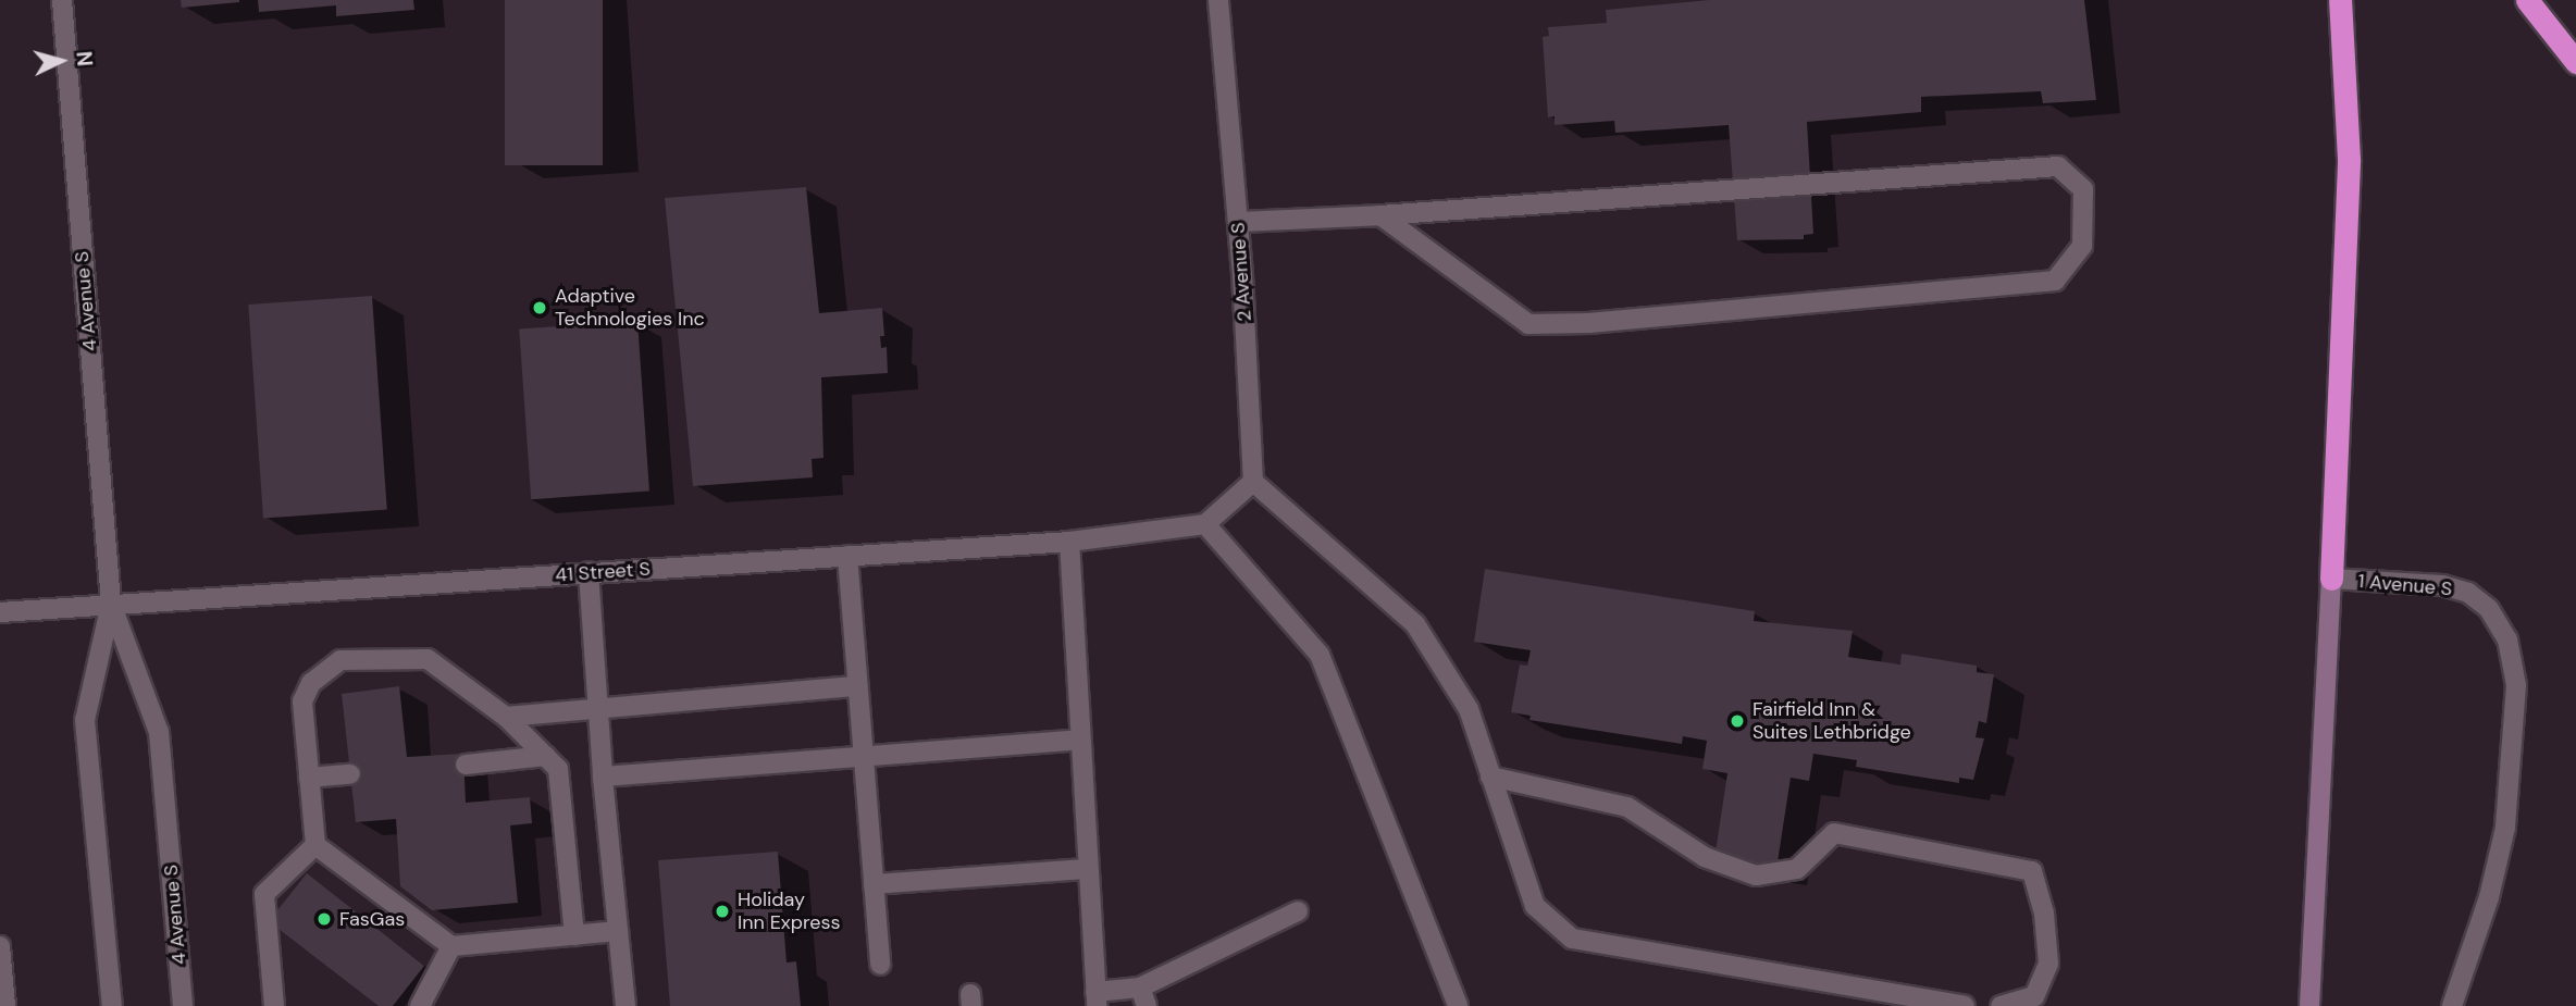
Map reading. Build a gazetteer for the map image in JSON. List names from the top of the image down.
{
  "streets": {
    "main road": ["1 Avenue S"],
    "street": ["2 Avenue S", "4 Avenue S", "41 Street S"]
  },
  "crossings": [
    ["4 Avenue S", "41 Street S"]
  ],
  "places": [
    "Adaptive Technologies Inc",
    "Fairfield Inn & Suites Lethbridge",
    "Holiday Inn Express",
    "FasGas"
  ],
  "north": "right"
}
